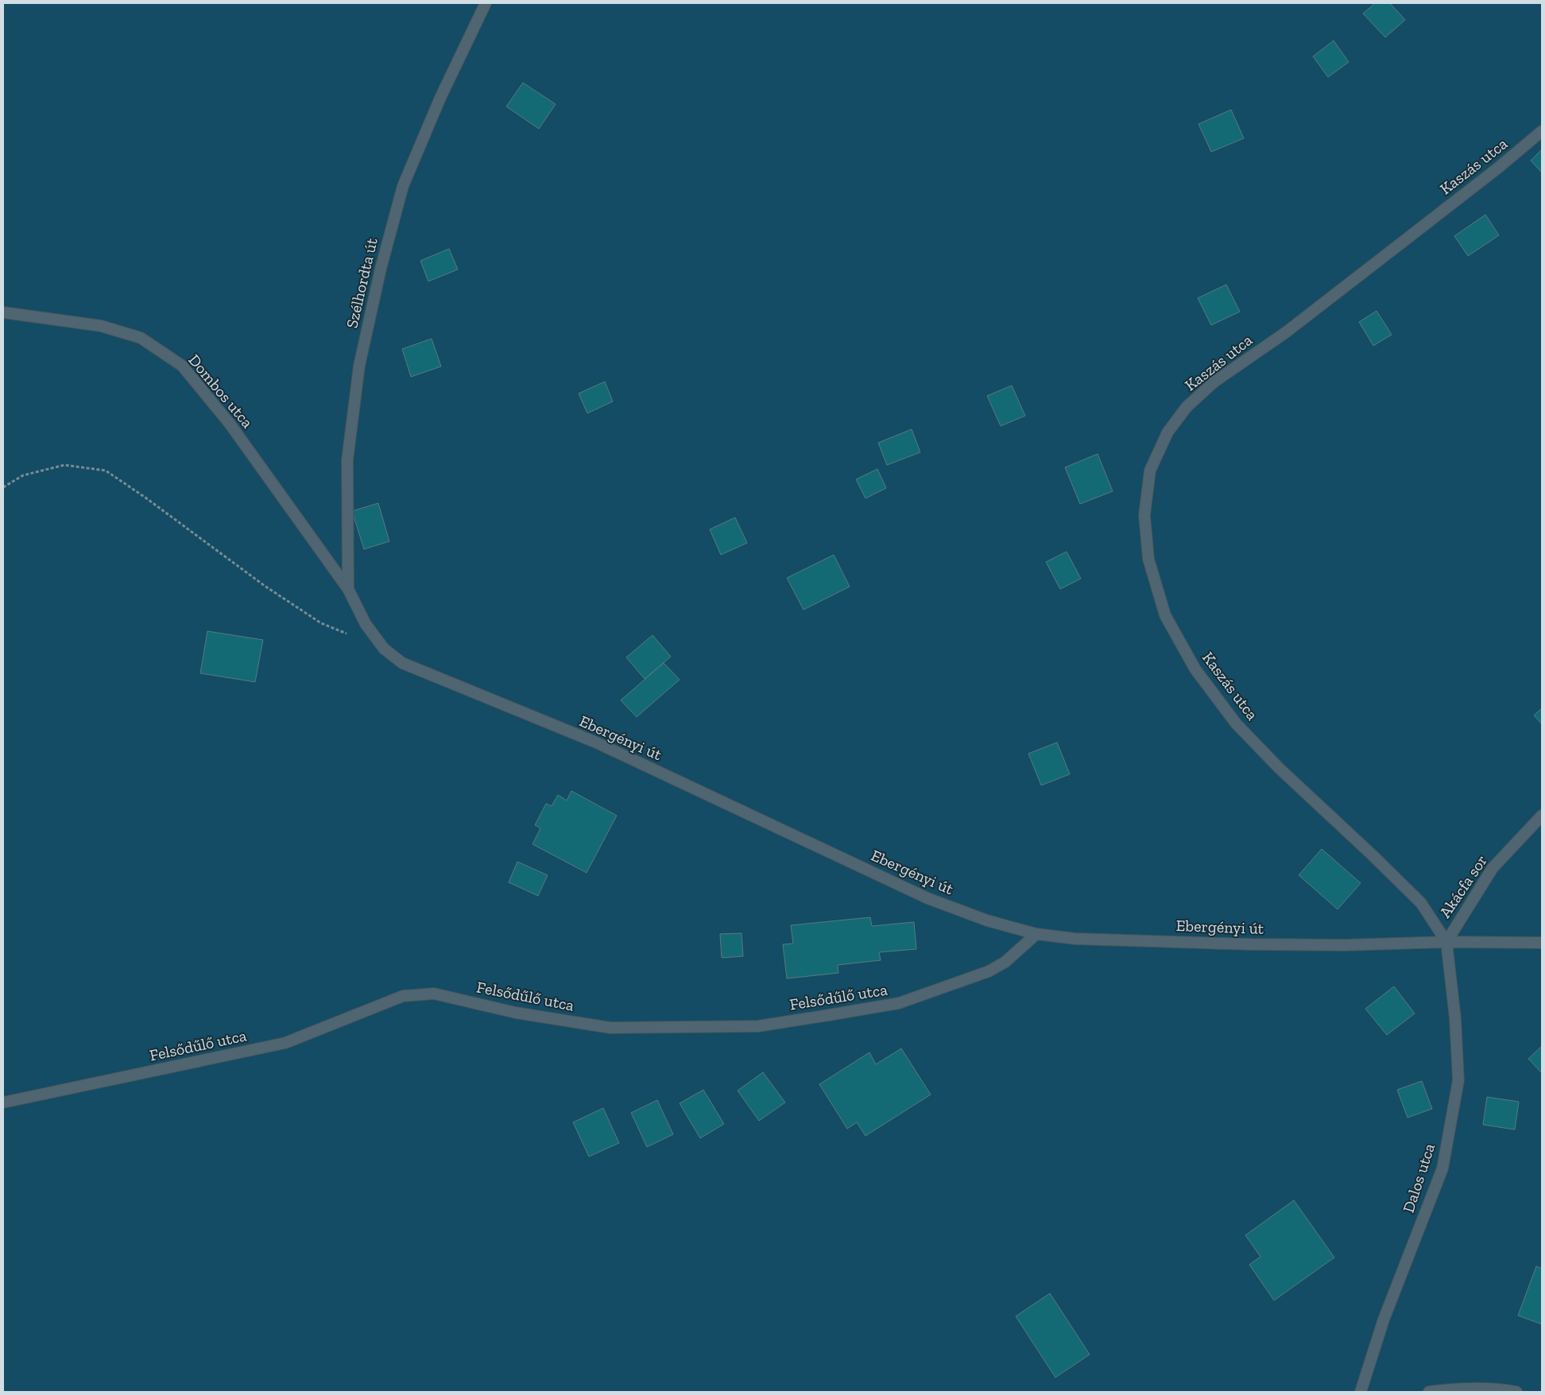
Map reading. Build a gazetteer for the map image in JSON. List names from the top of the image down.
{
  "streets": {
    "street": [
      "Kaszás utca",
      "Szélhordta út",
      "Dombos utca",
      "Ebergényi út",
      "Akácfa sor",
      "Felsődűlő utca",
      "Dalos utca"
    ]
  },
  "crossings": [
    ["Kaszás utca", "Ebergényi út"],
    ["Kaszás utca", "Akácfa sor"],
    ["Kaszás utca", "Dalos utca"],
    ["Szélhordta út", "Dombos utca"],
    ["Szélhordta út", "Ebergényi út"],
    ["Dombos utca", "Ebergényi út"],
    ["Ebergényi út", "Akácfa sor"],
    ["Ebergényi út", "Felsődűlő utca"],
    ["Ebergényi út", "Dalos utca"],
    ["Akácfa sor", "Dalos utca"]
  ]
}
